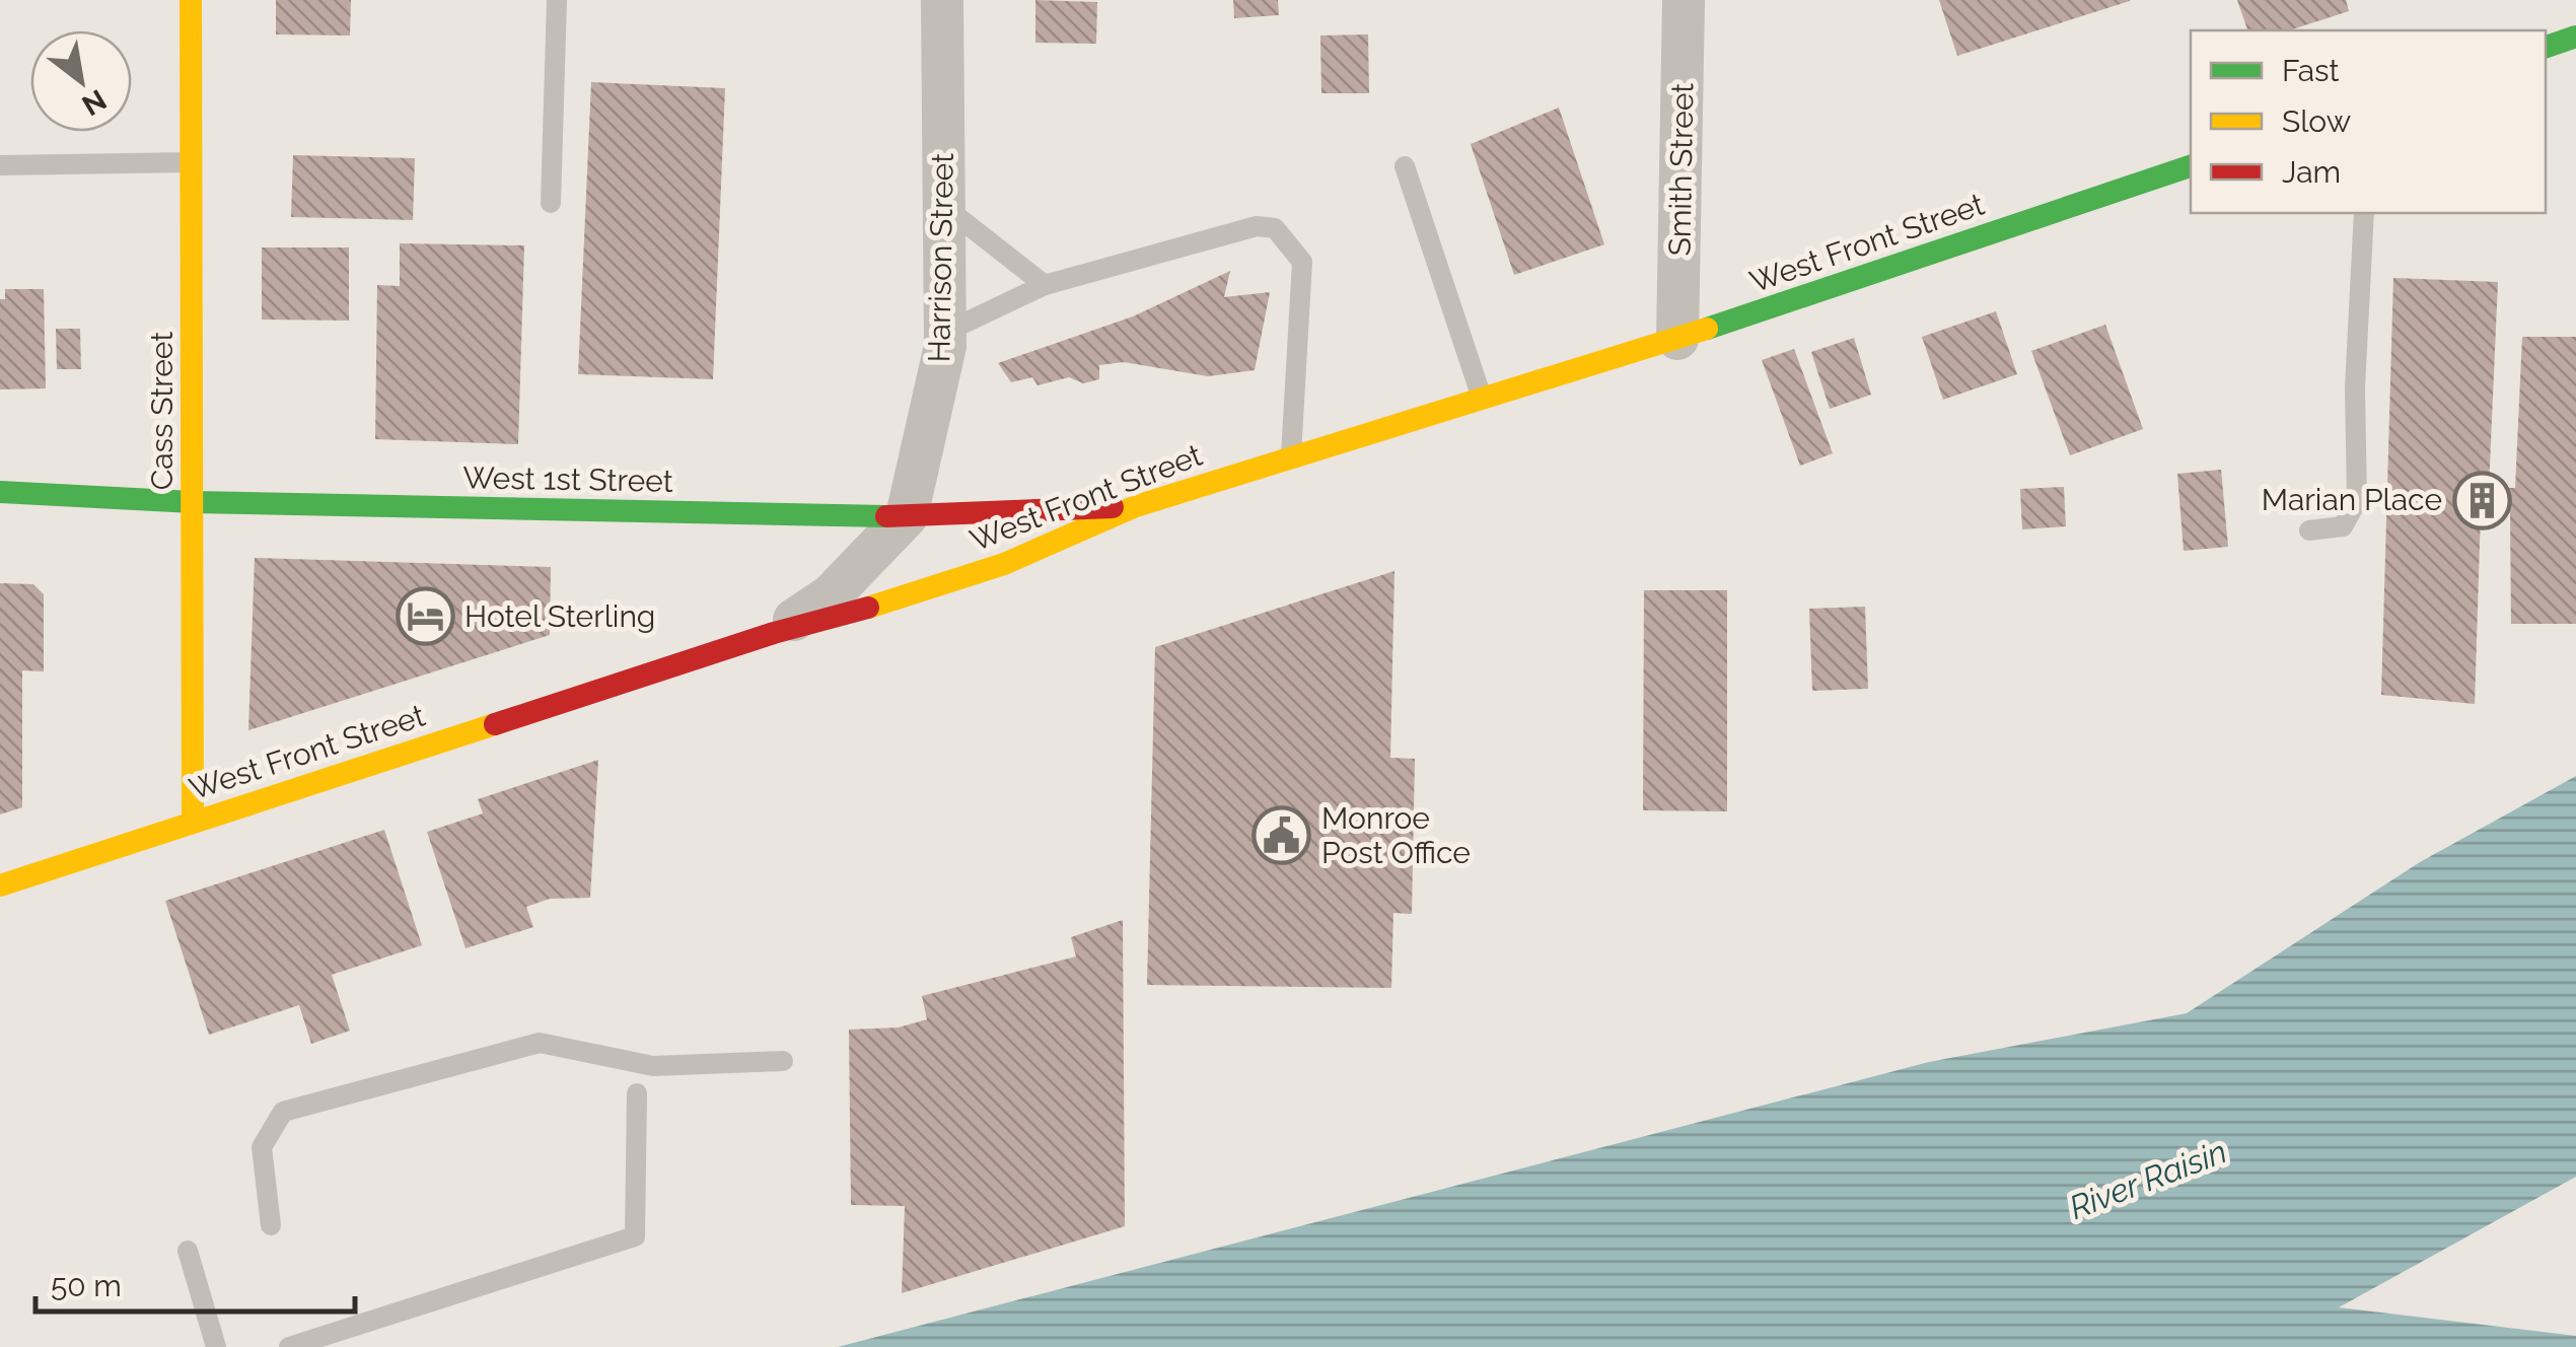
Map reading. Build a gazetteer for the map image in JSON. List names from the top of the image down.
{
  "streets": {
    "street": [
      "Smith Street",
      "West Front Street",
      "Harrison Street",
      "Cass Street",
      "West 1st Street"
    ]
  },
  "crossings": [
    ["Smith Street", "West Front Street"],
    ["West Front Street", "Cass Street"],
    ["West Front Street", "West 1st Street"],
    ["Harrison Street", "West 1st Street"],
    ["Cass Street", "West 1st Street"]
  ],
  "water": ["River Raisin"],
  "places": {
    "building": ["Marian Place"],
    "hotel": ["Hotel Sterling"],
    "public building": ["Monroe Post Office"]
  },
  "legend": ["Fast", "Slow", "Jam"],
  "scale_bar": "50 m",
  "north": "bottom right"
}
